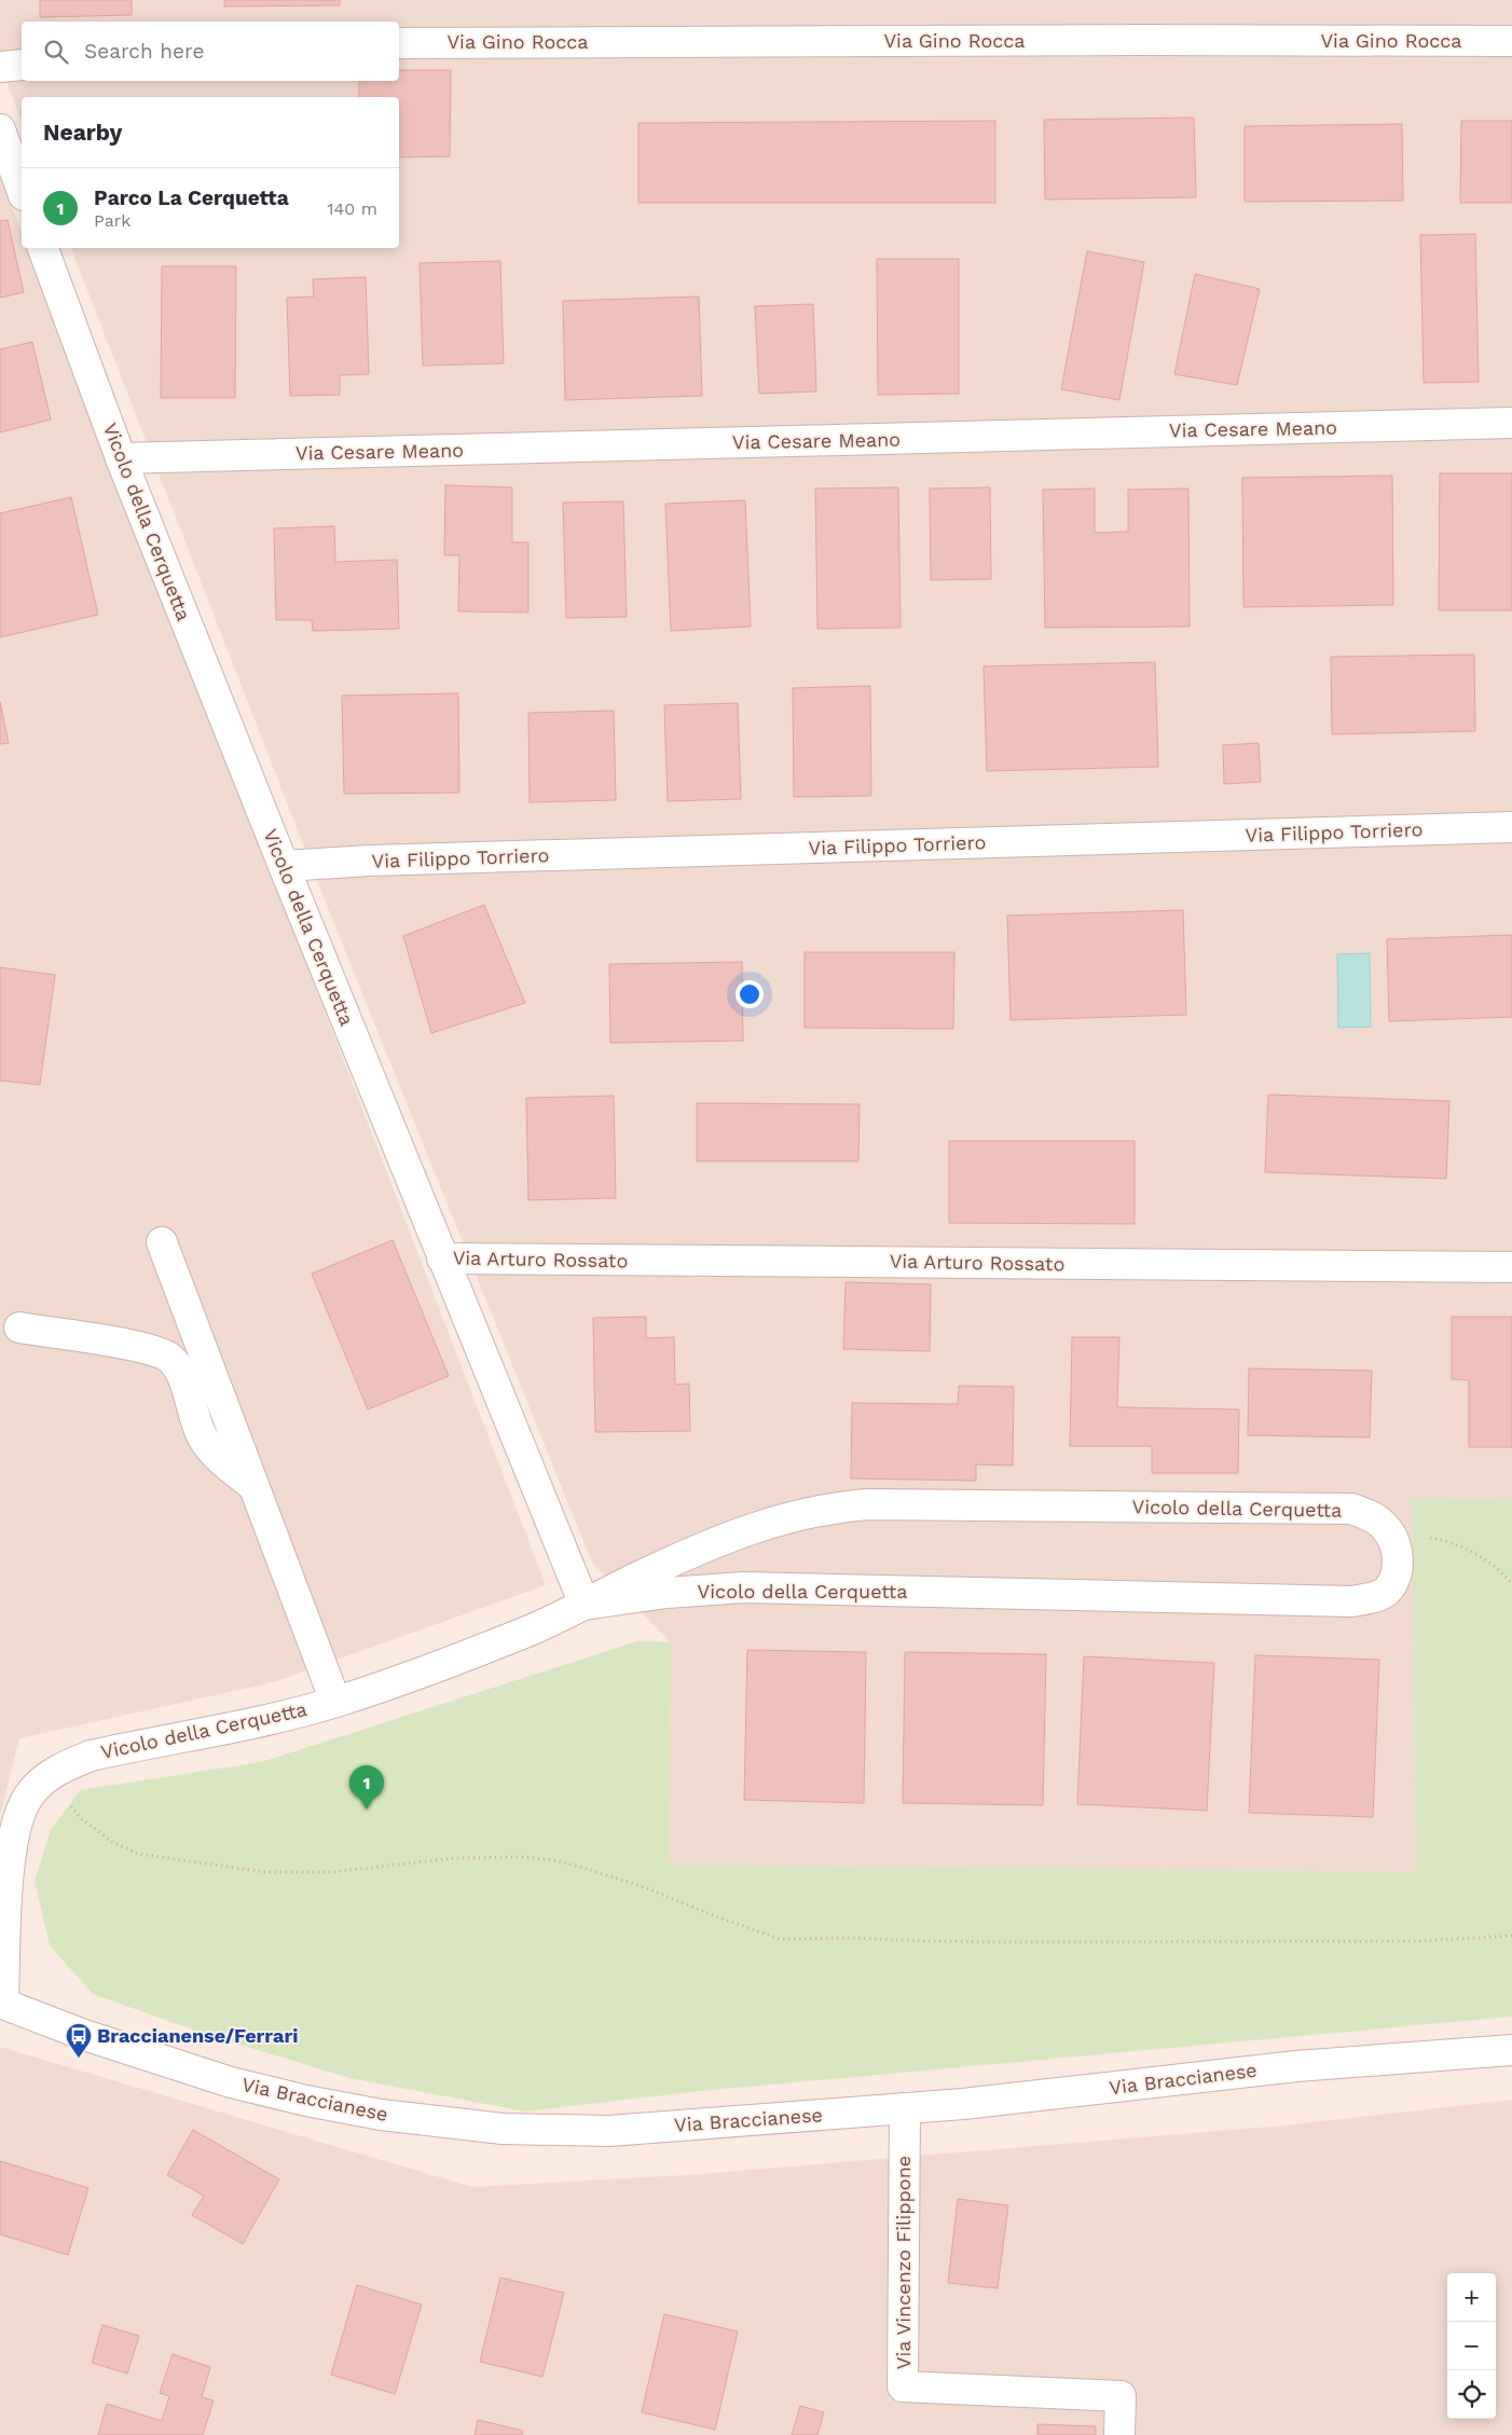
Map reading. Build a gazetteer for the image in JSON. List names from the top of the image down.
{
  "streets": {
    "street": [
      "Via Gino Rocca",
      "Via Cesare Meano",
      "Vicolo della Cerquetta",
      "Via Filippo Torriero",
      "Via Arturo Rossato",
      "Via Braccianese",
      "Via Vincenzo Filippone"
    ]
  },
  "crossings": [
    ["Via Cesare Meano", "Vicolo della Cerquetta"],
    ["Vicolo della Cerquetta", "Via Filippo Torriero"],
    ["Vicolo della Cerquetta", "Via Arturo Rossato"],
    ["Vicolo della Cerquetta", "Via Braccianese"],
    ["Via Braccianese", "Via Vincenzo Filippone"]
  ],
  "places": {
    "bus stop": ["Braccianense/Ferrari"]
  },
  "page": {
    "search": "Search here",
    "heading": "Nearby",
    "list": [
      {
        "mark": "1",
        "name": "Parco La Cerquetta",
        "note": "Park",
        "value": "140 m"
      }
    ],
    "pins": "1",
    "map_buttons": ["+", "−"]
  }
}
